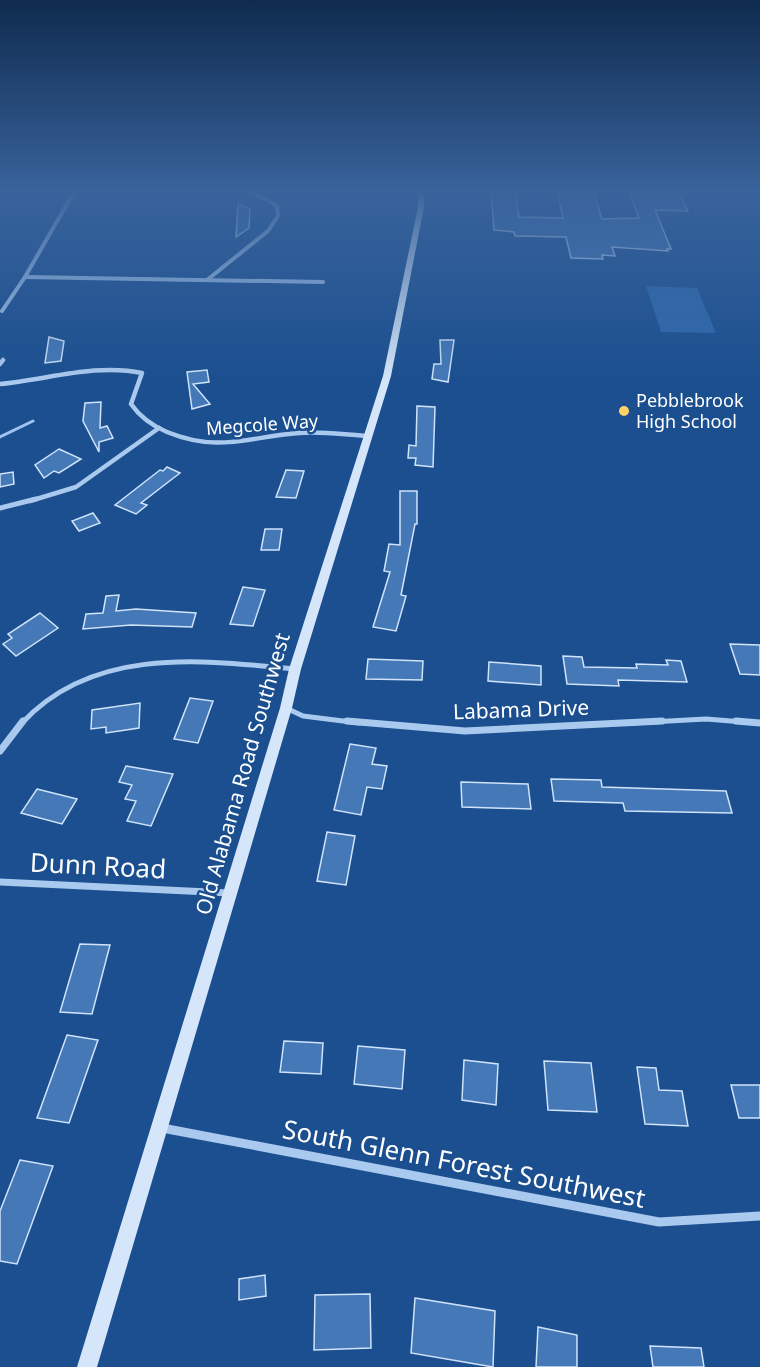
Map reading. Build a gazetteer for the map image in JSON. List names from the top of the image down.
{
  "streets": {
    "street": [
      "Megcole Way",
      "Labama Drive",
      "Old Alabama Road Southwest",
      "Dunn Road",
      "South Glenn Forest Southwest"
    ]
  },
  "crossings": [
    ["Megcole Way", "Old Alabama Road Southwest"],
    ["Labama Drive", "Old Alabama Road Southwest"],
    ["Old Alabama Road Southwest", "Dunn Road"],
    ["Old Alabama Road Southwest", "South Glenn Forest Southwest"]
  ],
  "places": ["Pebblebrook High School"]
}
